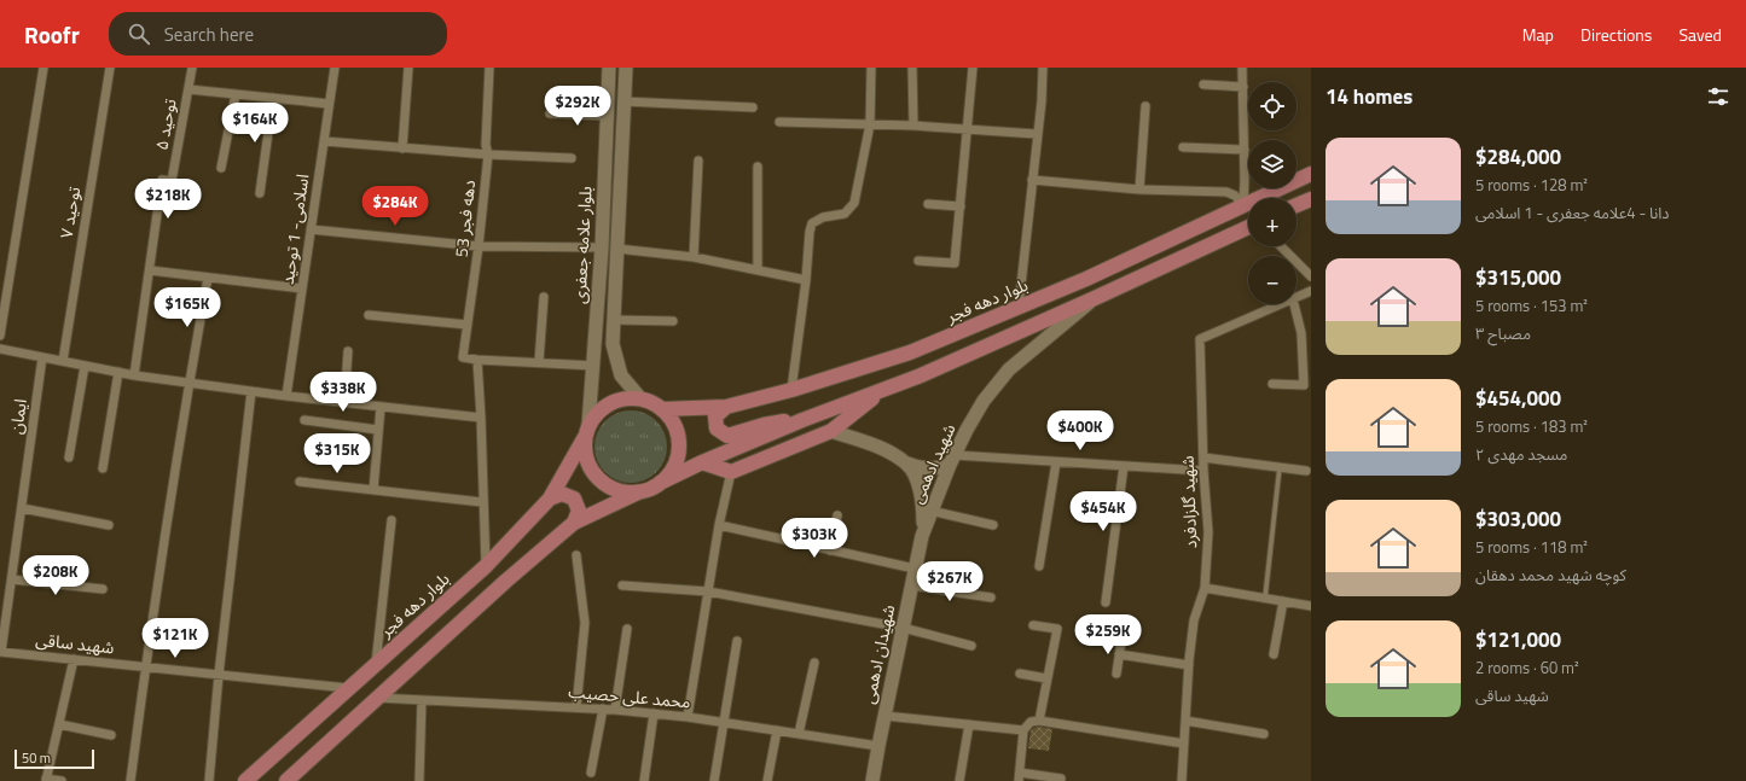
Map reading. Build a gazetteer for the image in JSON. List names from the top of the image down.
{
  "streets": {
    "main road": ["بلوار دهه فجر"],
    "street": [
      "توحید ۵",
      "توحید ۷",
      "دهه فجر 53",
      "اسلامی- 1 توحید",
      "بلوار علامه جعفری",
      "ایمان",
      "شهید ادهمی",
      "شهید گلزادفرد",
      "شهید ساقی",
      "شهیدان ادهمی",
      "محمد علی حصیب"
    ]
  },
  "crossings": [
    ["بلوار علامه جعفری", "بلوار دهه فجر"],
    ["بلوار دهه فجر", "شهید ساقی"],
    ["ایمان", "شهید ساقی"],
    ["شهید ادهمی", "شهیدان ادهمی"],
    ["شهیدان ادهمی", "محمد علی حصیب"]
  ],
  "scale_bar": "50 m",
  "page": {
    "header": "Roofr",
    "search": "Search here",
    "nav": ["Map", "Directions", "Saved"],
    "heading": "14 homes",
    "map_buttons": ["+", "−"],
    "price": [
      "$292K",
      "$164K",
      "$218K",
      "$284K",
      "$165K",
      "$338K",
      "$400K",
      "$315K",
      "$454K",
      "$303K",
      "$208K",
      "$267K",
      "$259K",
      "$121K"
    ],
    "list": [
      {
        "name": "$284,000",
        "note": "5 rooms · 128 m² · دانا - 4علامه جعفری - 1 اسلامی"
      },
      {
        "name": "$315,000",
        "note": "5 rooms · 153 m² · مصباح ۳"
      },
      {
        "name": "$454,000",
        "note": "5 rooms · 183 m² · مسجد مهدی ۲"
      },
      {
        "name": "$303,000",
        "note": "5 rooms · 118 m² · کوچه شهید محمد دهقان"
      },
      {
        "name": "$121,000",
        "note": "2 rooms · 60 m² · شهید ساقی"
      }
    ],
    "scale": "50 m"
  }
}
